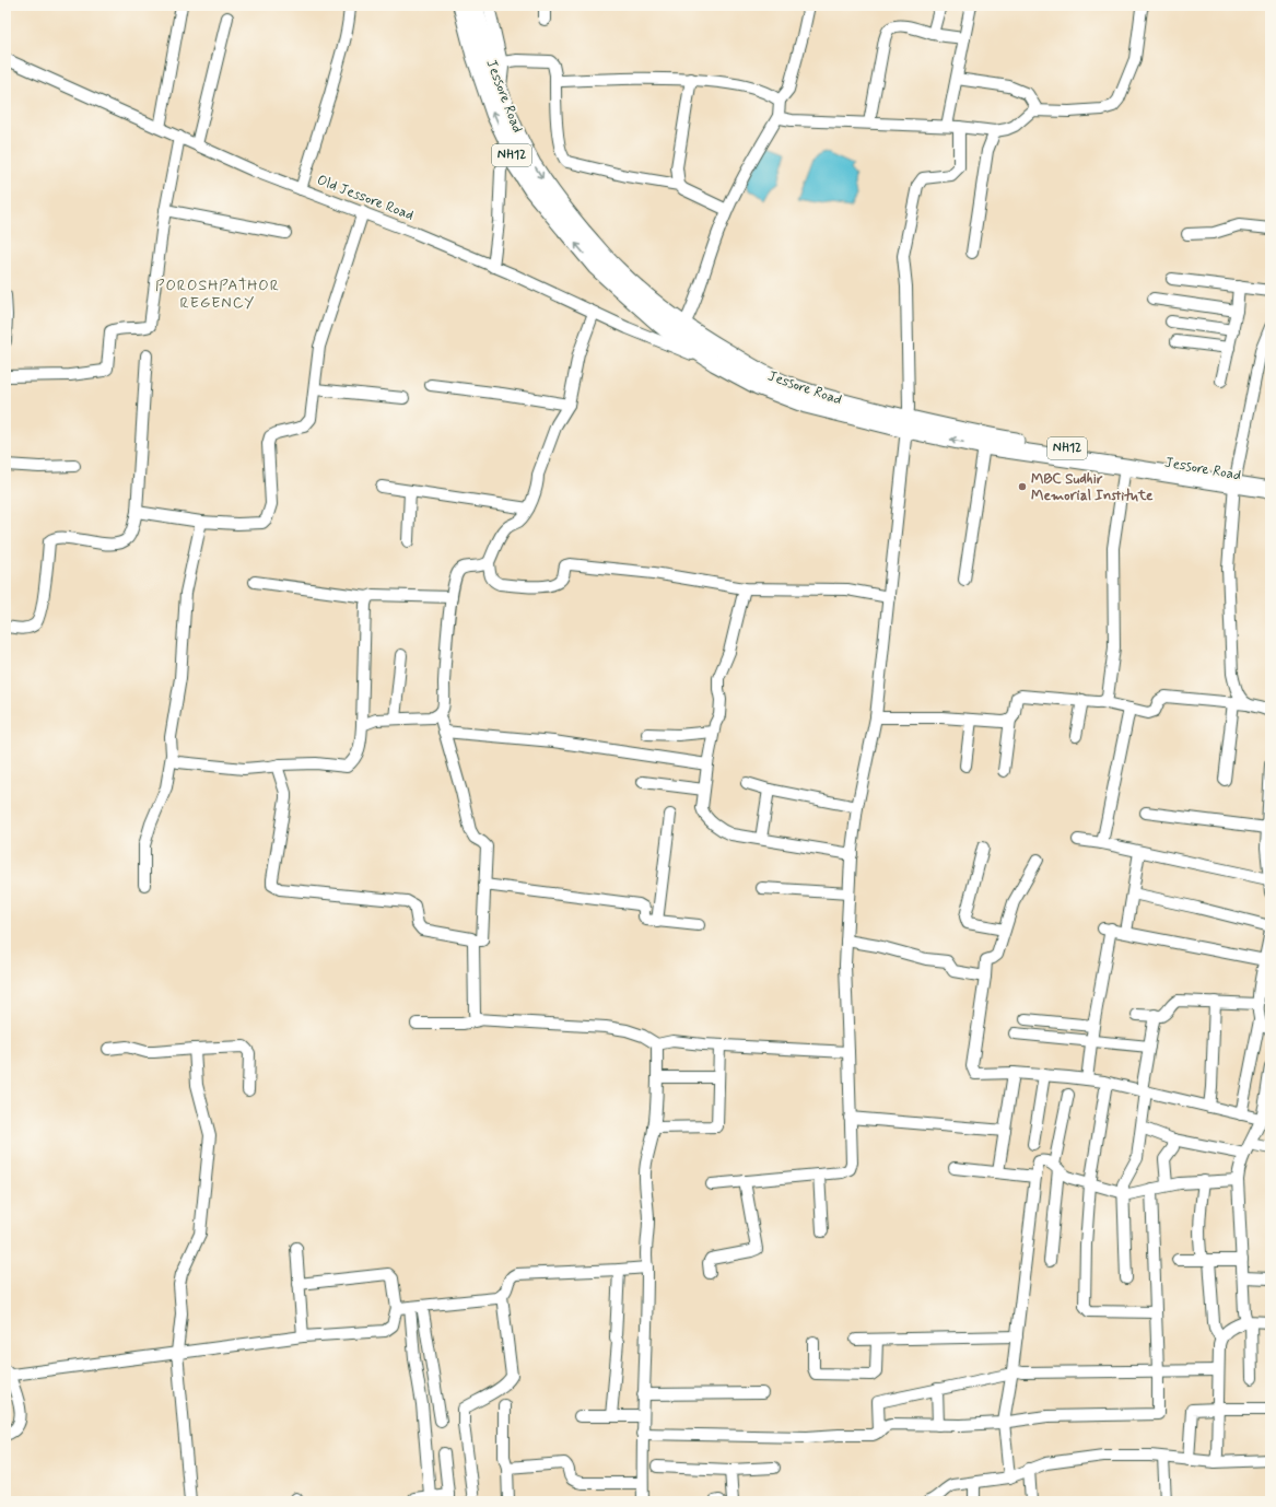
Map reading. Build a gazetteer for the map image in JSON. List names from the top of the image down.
{
  "streets": {
    "highway": ["Jessore Road", "NH12"],
    "street": ["Old Jessore Road"]
  },
  "crossings": [
    ["Jessore Road", "NH12"],
    ["Jessore Road", "Old Jessore Road"],
    ["NH12", "Old Jessore Road"]
  ],
  "districts": ["POROSHPATHOR REGENCY"],
  "places": ["MBC Sudhir Memorial Institute"]
}
